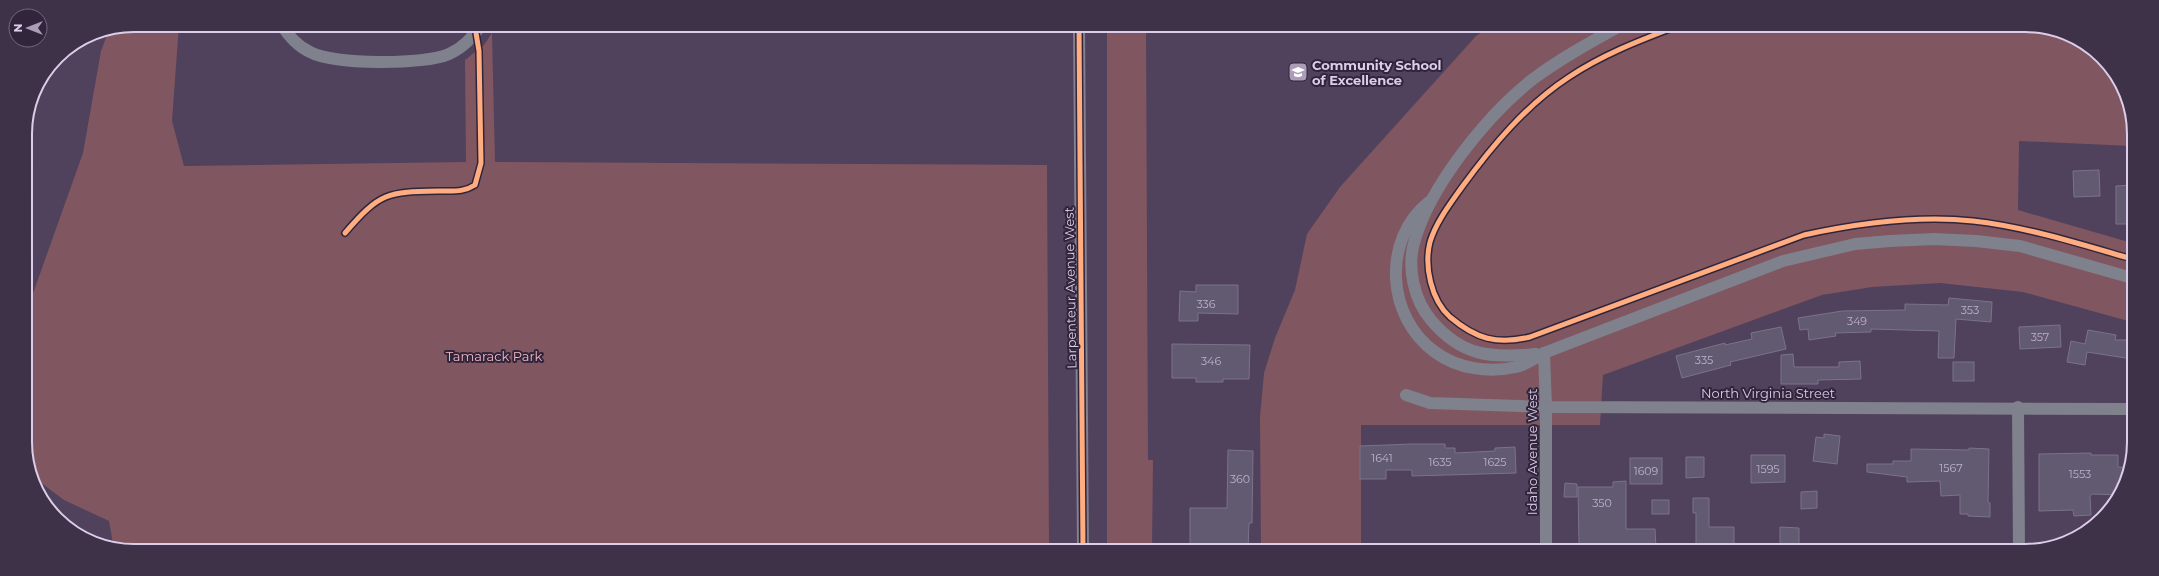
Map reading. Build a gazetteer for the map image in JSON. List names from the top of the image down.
{
  "streets": {
    "main road": ["Larpenteur Avenue West"],
    "street": ["North Virginia Street", "Idaho Avenue West"]
  },
  "crossings": [
    ["North Virginia Street", "Idaho Avenue West"]
  ],
  "parks": ["Tamarack Park"],
  "places": {
    "school or university": ["Community School of Excellence"]
  },
  "house_numbers": [
    "336",
    "353",
    "349",
    "357",
    "335",
    "346",
    "1641",
    "1635",
    "1625",
    "1567",
    "1595",
    "1609",
    "1553",
    "360",
    "350"
  ],
  "north": "left"
}
